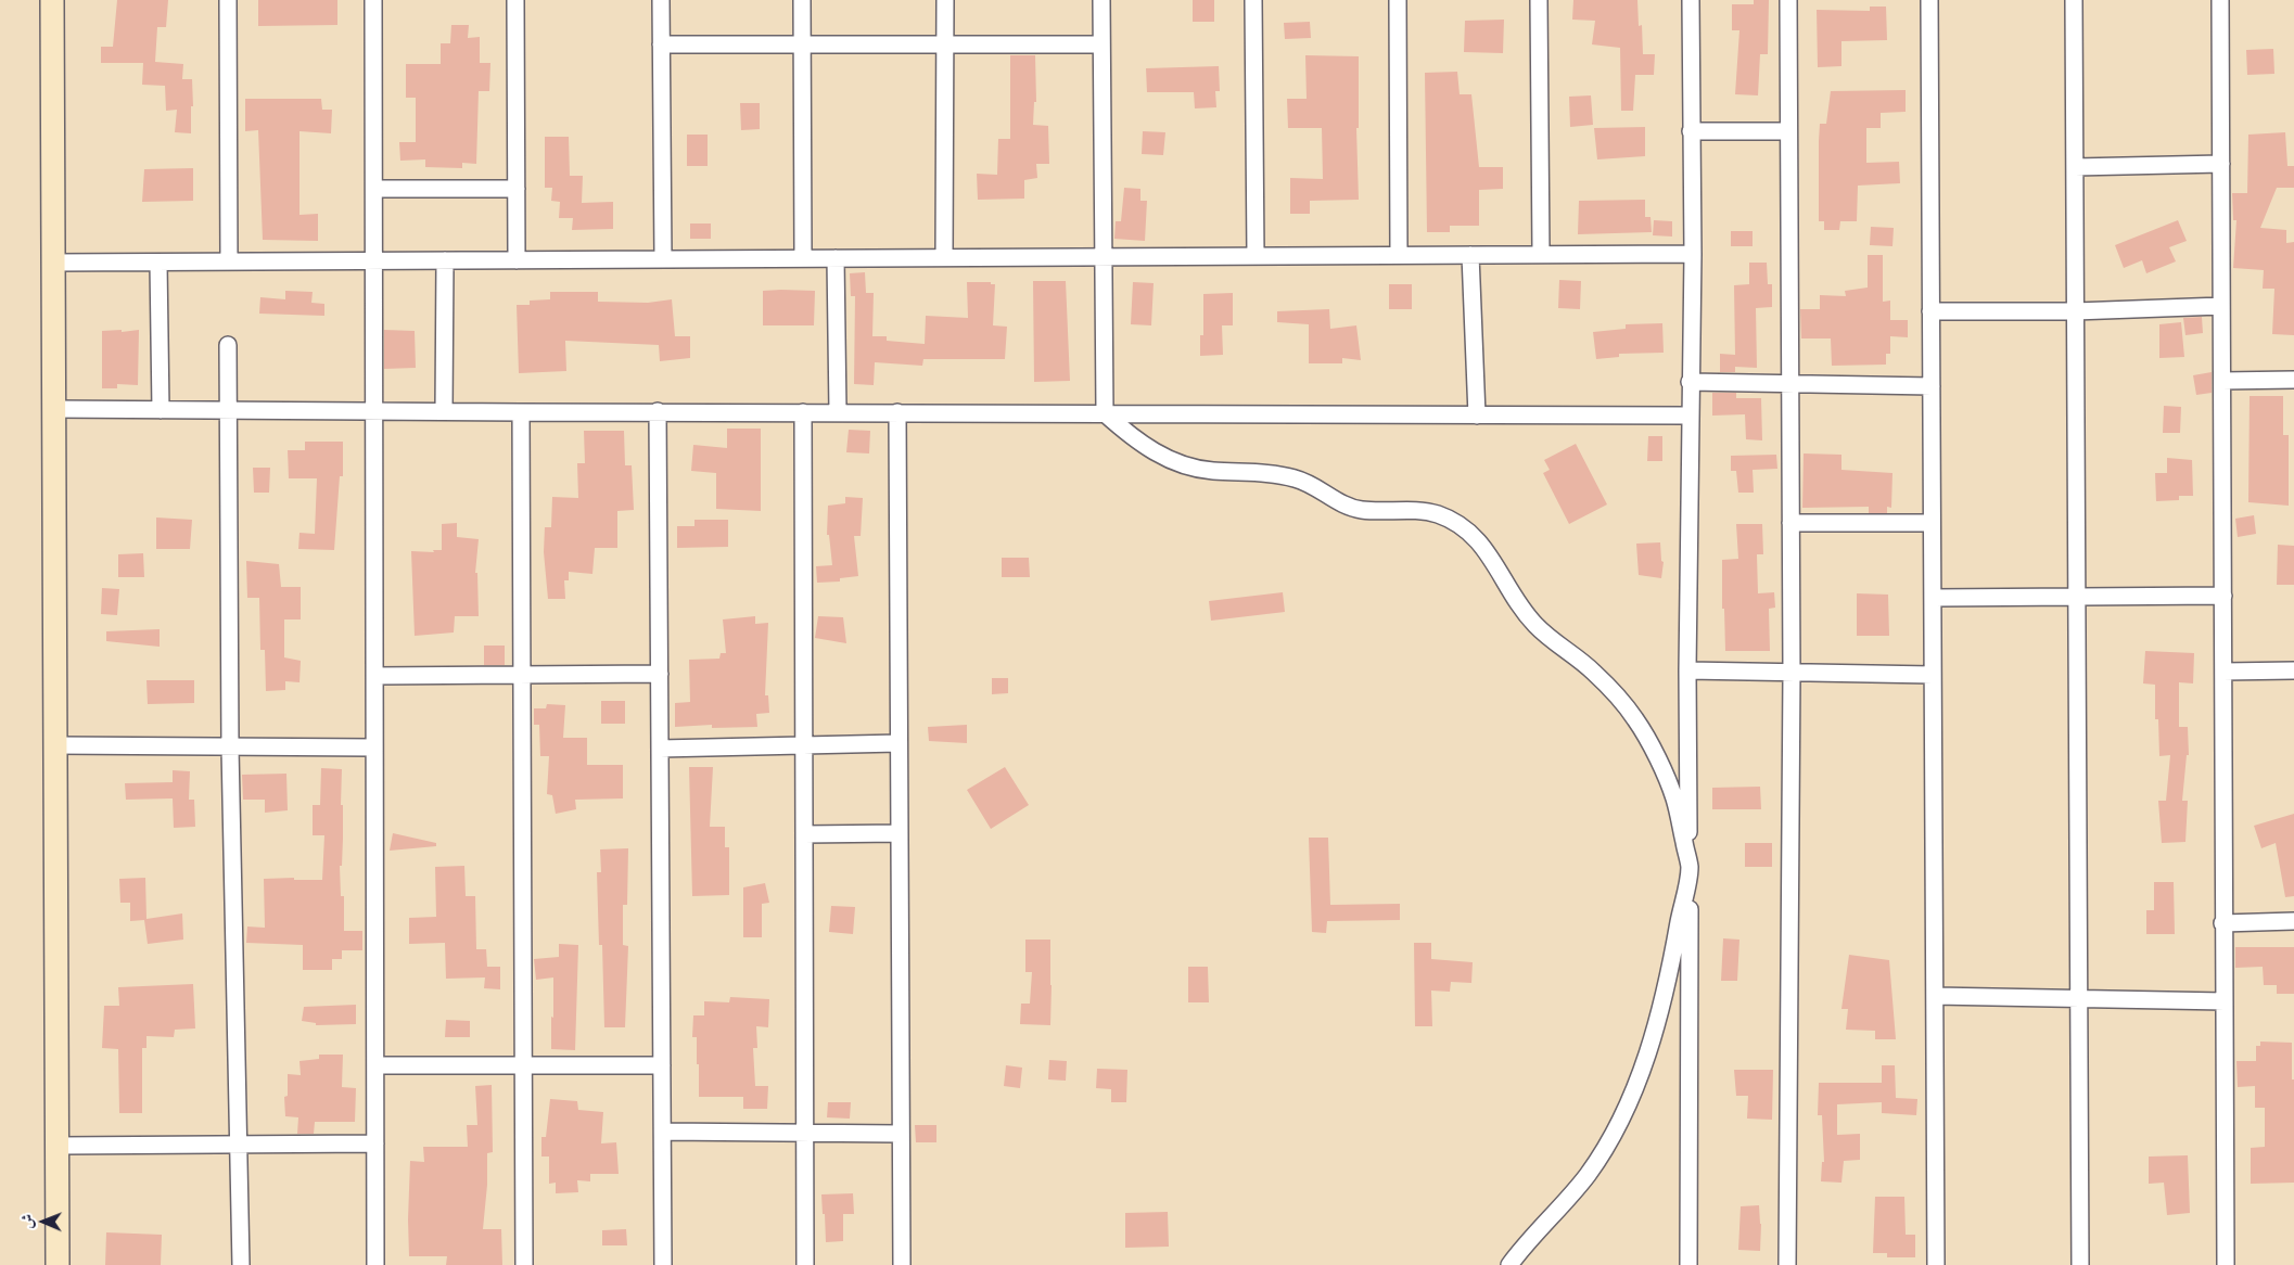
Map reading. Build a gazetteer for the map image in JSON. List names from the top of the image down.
{
  "north": "left"
}
